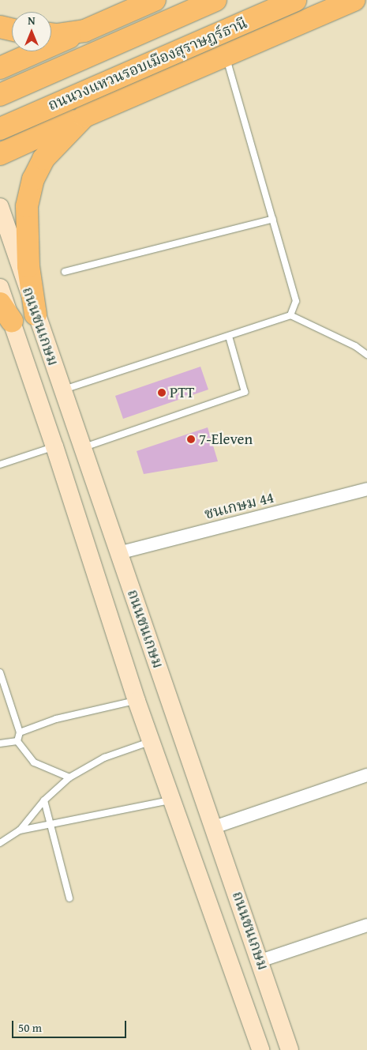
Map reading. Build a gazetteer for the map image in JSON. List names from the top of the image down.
{
  "streets": {
    "highway": ["ถนนวงแหวนรอบเมืองสุราษฎร์ธานี"],
    "main road": ["ถนนชนเกษม"],
    "street": ["ชนเกษม 44"]
  },
  "crossings": [
    ["ถนนชนเกษม", "ชนเกษม 44"]
  ],
  "places": ["PTT", "7-Eleven"],
  "scale_bar": "50 m",
  "north": "top"
}
